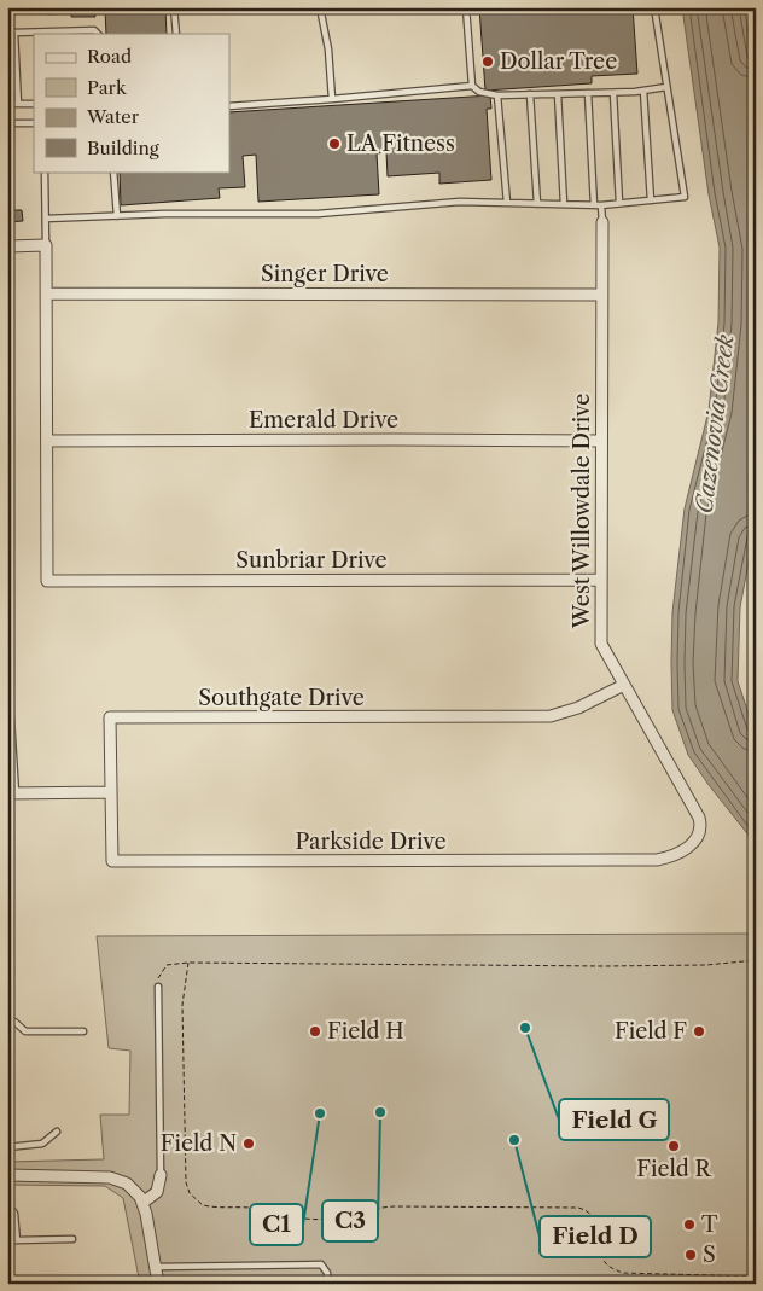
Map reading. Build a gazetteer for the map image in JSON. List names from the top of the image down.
{
  "streets": {
    "street": [
      "Singer Drive",
      "Emerald Drive",
      "West Willowdale Drive",
      "Sunbriar Drive",
      "Southgate Drive",
      "Parkside Drive"
    ]
  },
  "crossings": [
    ["Singer Drive", "West Willowdale Drive"],
    ["Emerald Drive", "West Willowdale Drive"],
    ["Emerald Drive", "Sunbriar Drive"],
    ["West Willowdale Drive", "Sunbriar Drive"],
    ["West Willowdale Drive", "Southgate Drive"],
    ["West Willowdale Drive", "Parkside Drive"],
    ["Southgate Drive", "Parkside Drive"]
  ],
  "water": ["Cazenovia Creek"],
  "places": [
    "Dollar Tree",
    "LA Fitness",
    "Field G",
    "Field H",
    "Field F",
    "C3",
    "C1",
    "Field D",
    "Field N",
    "Field R",
    "T",
    "S"
  ],
  "legend": [
    "Road",
    "Park",
    "Water",
    "Building"
  ]
}
